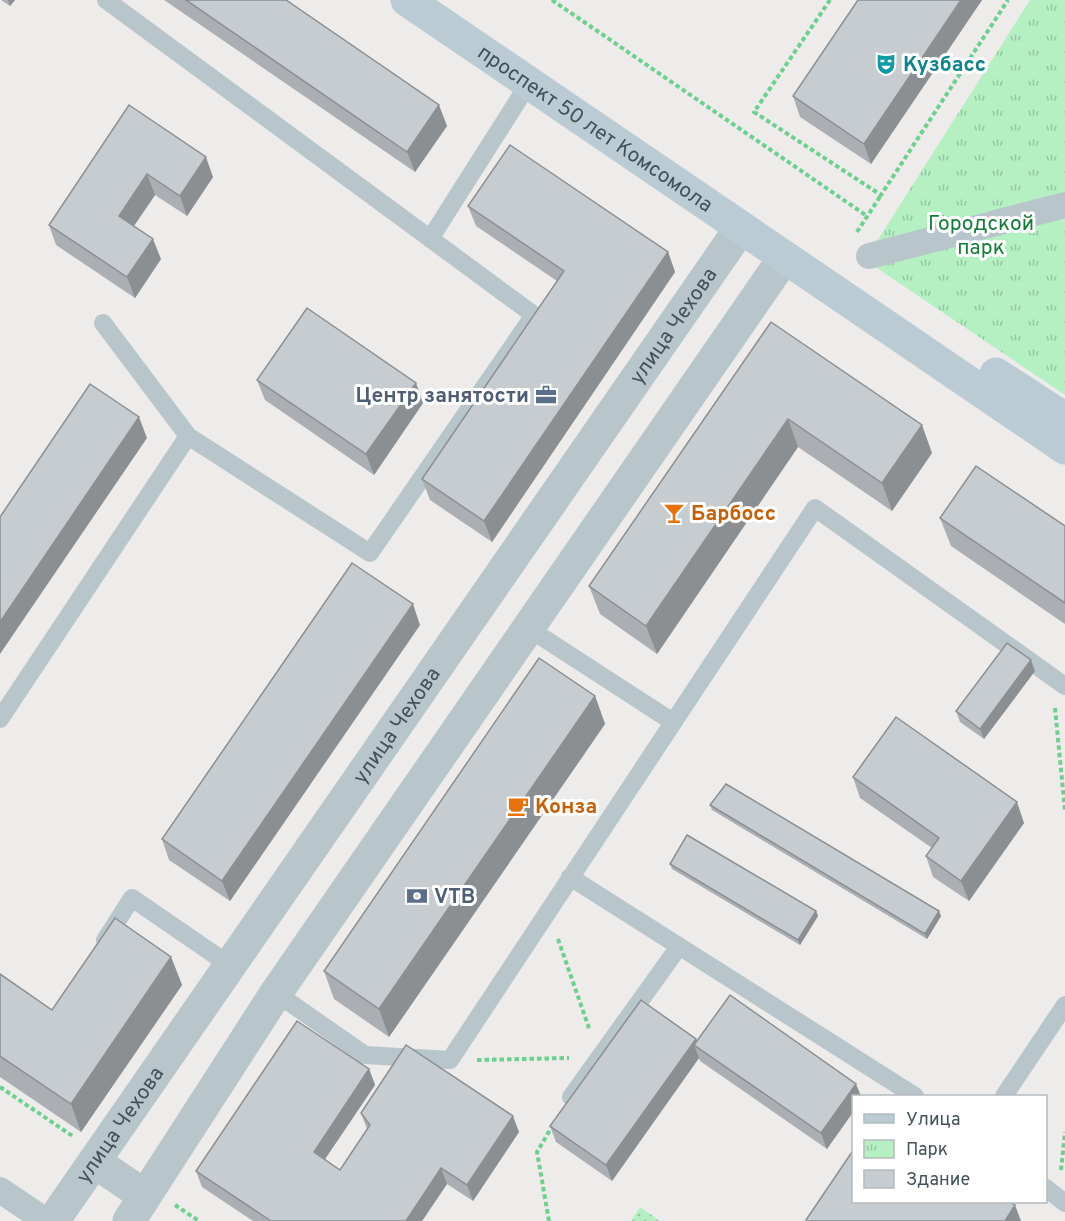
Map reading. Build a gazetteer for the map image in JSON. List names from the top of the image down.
{
  "streets": {
    "main road": ["проспект 50 лет Комсомола"],
    "street": ["улица Чехова"]
  },
  "crossings": [
    ["проспект 50 лет Комсомола", "улица Чехова"]
  ],
  "parks": ["Городской парк"],
  "places": {
    "theatre": ["Кузбасс"],
    "office": ["Центр занятости"],
    "bar": ["Барбосс"],
    "cafe": ["Конза"],
    "bank": ["VTB"]
  },
  "legend": ["Улица", "Парк", "Здание"]
}
